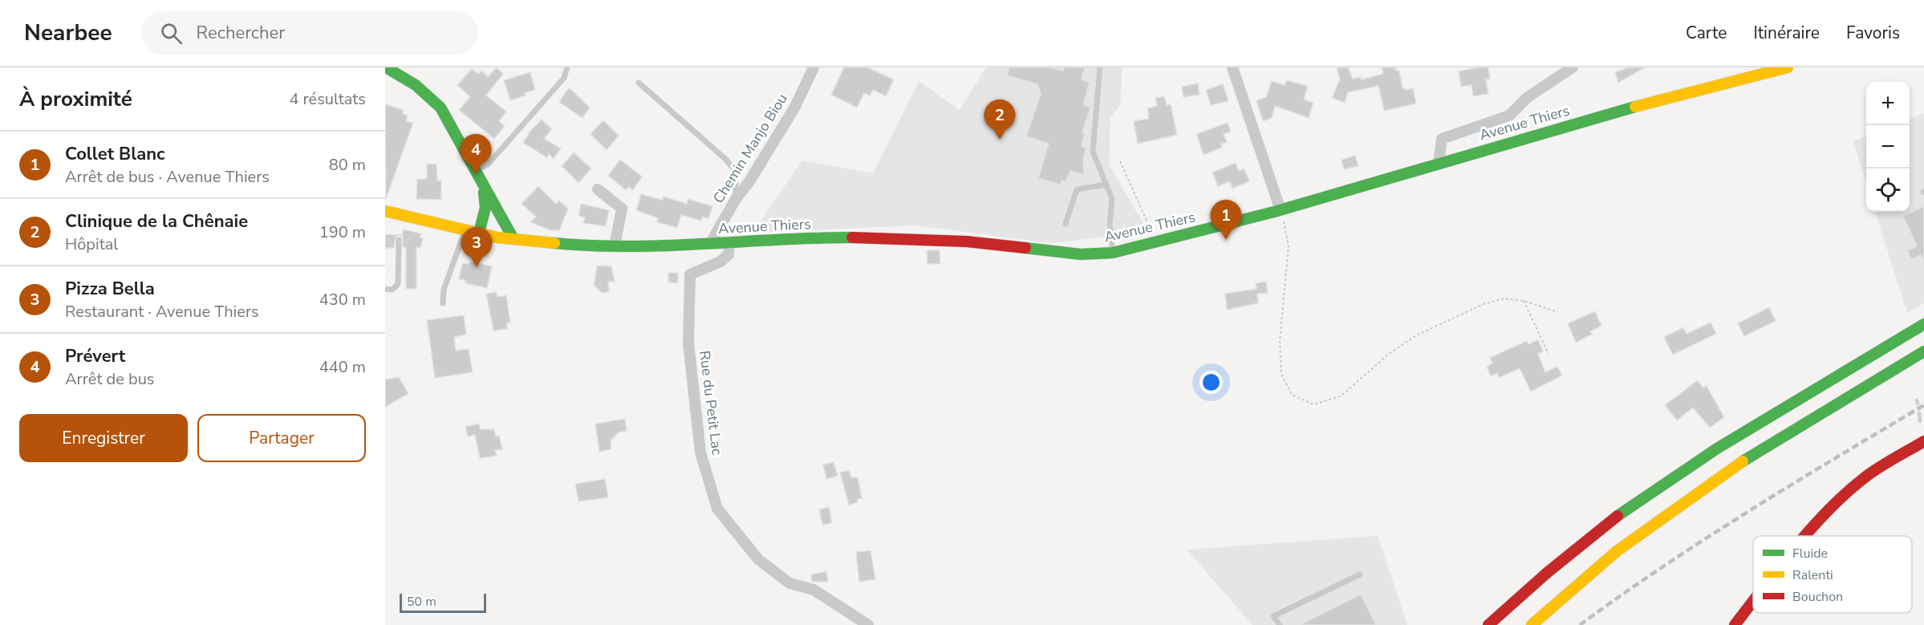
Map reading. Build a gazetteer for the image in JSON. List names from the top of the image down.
{
  "streets": {
    "main road": ["Avenue Thiers"],
    "street": ["Chemin Manjo Biou", "Rue du Petit Lac"]
  },
  "crossings": [
    ["Avenue Thiers", "Chemin Manjo Biou"],
    ["Avenue Thiers", "Rue du Petit Lac"]
  ],
  "legend": ["Fluide", "Ralenti", "Bouchon"],
  "scale_bar": "50 m",
  "page": {
    "header": "Nearbee",
    "search": "Rechercher",
    "nav": ["Carte", "Itinéraire", "Favoris"],
    "heading": ["À proximité", "4 résultats"],
    "map_buttons": ["+", "−"],
    "pins": [
      "2",
      "4",
      "1",
      "3"
    ],
    "list": [
      {
        "mark": "1",
        "name": "Collet Blanc",
        "note": "Arrêt de bus · Avenue Thiers",
        "value": "80 m"
      },
      {
        "mark": "2",
        "name": "Clinique de la Chênaie",
        "note": "Hôpital",
        "value": "190 m"
      },
      {
        "mark": "3",
        "name": "Pizza Bella",
        "note": "Restaurant · Avenue Thiers",
        "value": "430 m"
      },
      {
        "mark": "4",
        "name": "Prévert",
        "note": "Arrêt de bus",
        "value": "440 m"
      }
    ],
    "buttons": ["Enregistrer", "Partager"],
    "scale": "50 m"
  }
}
